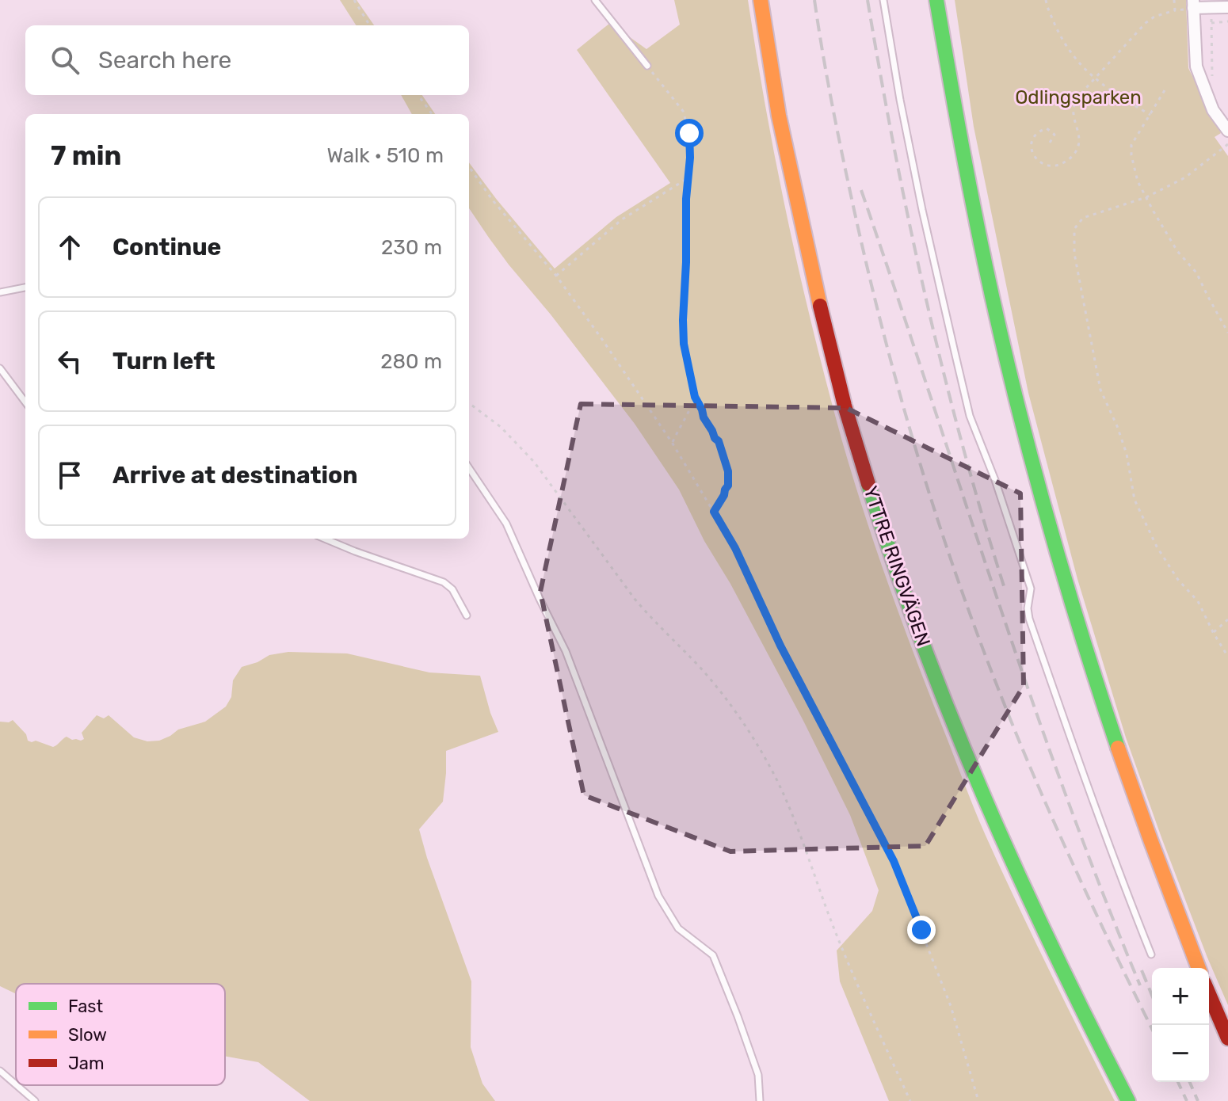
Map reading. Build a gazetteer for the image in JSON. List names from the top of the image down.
{
  "streets": {
    "highway": ["YTTRE RINGVÄGEN"]
  },
  "parks": ["Odlingsparken"],
  "legend": ["Fast", "Slow", "Jam"],
  "page": {
    "search": "Search here",
    "heading": ["7 min", "Walk · 510 m"],
    "list": [
      ["Continue", "230 m"],
      ["Turn left", "280 m"],
      "Arrive at destination"
    ],
    "map_buttons": ["+", "−"]
  }
}
